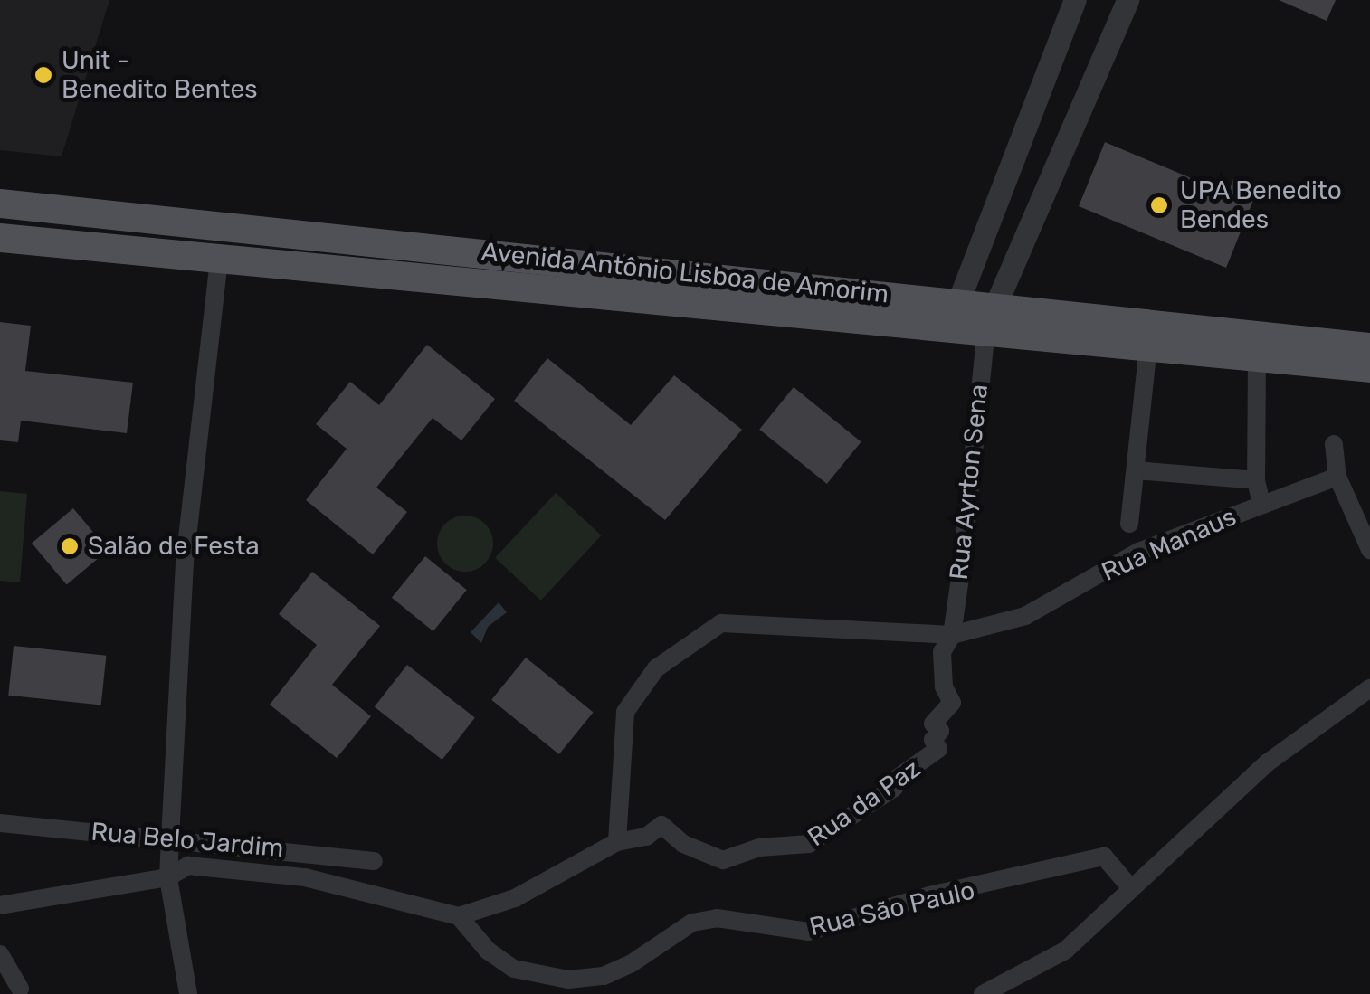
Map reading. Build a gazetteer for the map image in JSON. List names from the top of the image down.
{
  "streets": {
    "main road": ["Avenida Antônio Lisboa de Amorim"],
    "street": [
      "Rua Ayrton Sena",
      "Rua Manaus",
      "Rua da Paz",
      "Rua Belo Jardim",
      "Rua São Paulo"
    ]
  },
  "crossings": [
    ["Avenida Antônio Lisboa de Amorim", "Rua Ayrton Sena"],
    ["Rua Ayrton Sena", "Rua Manaus"],
    ["Rua Ayrton Sena", "Rua da Paz"],
    ["Rua Manaus", "Rua da Paz"],
    ["Rua Belo Jardim", "Rua São Paulo"]
  ],
  "places": ["Unit - Benedito Bentes", "UPA Benedito Bendes", "Salão de Festa"]
}
